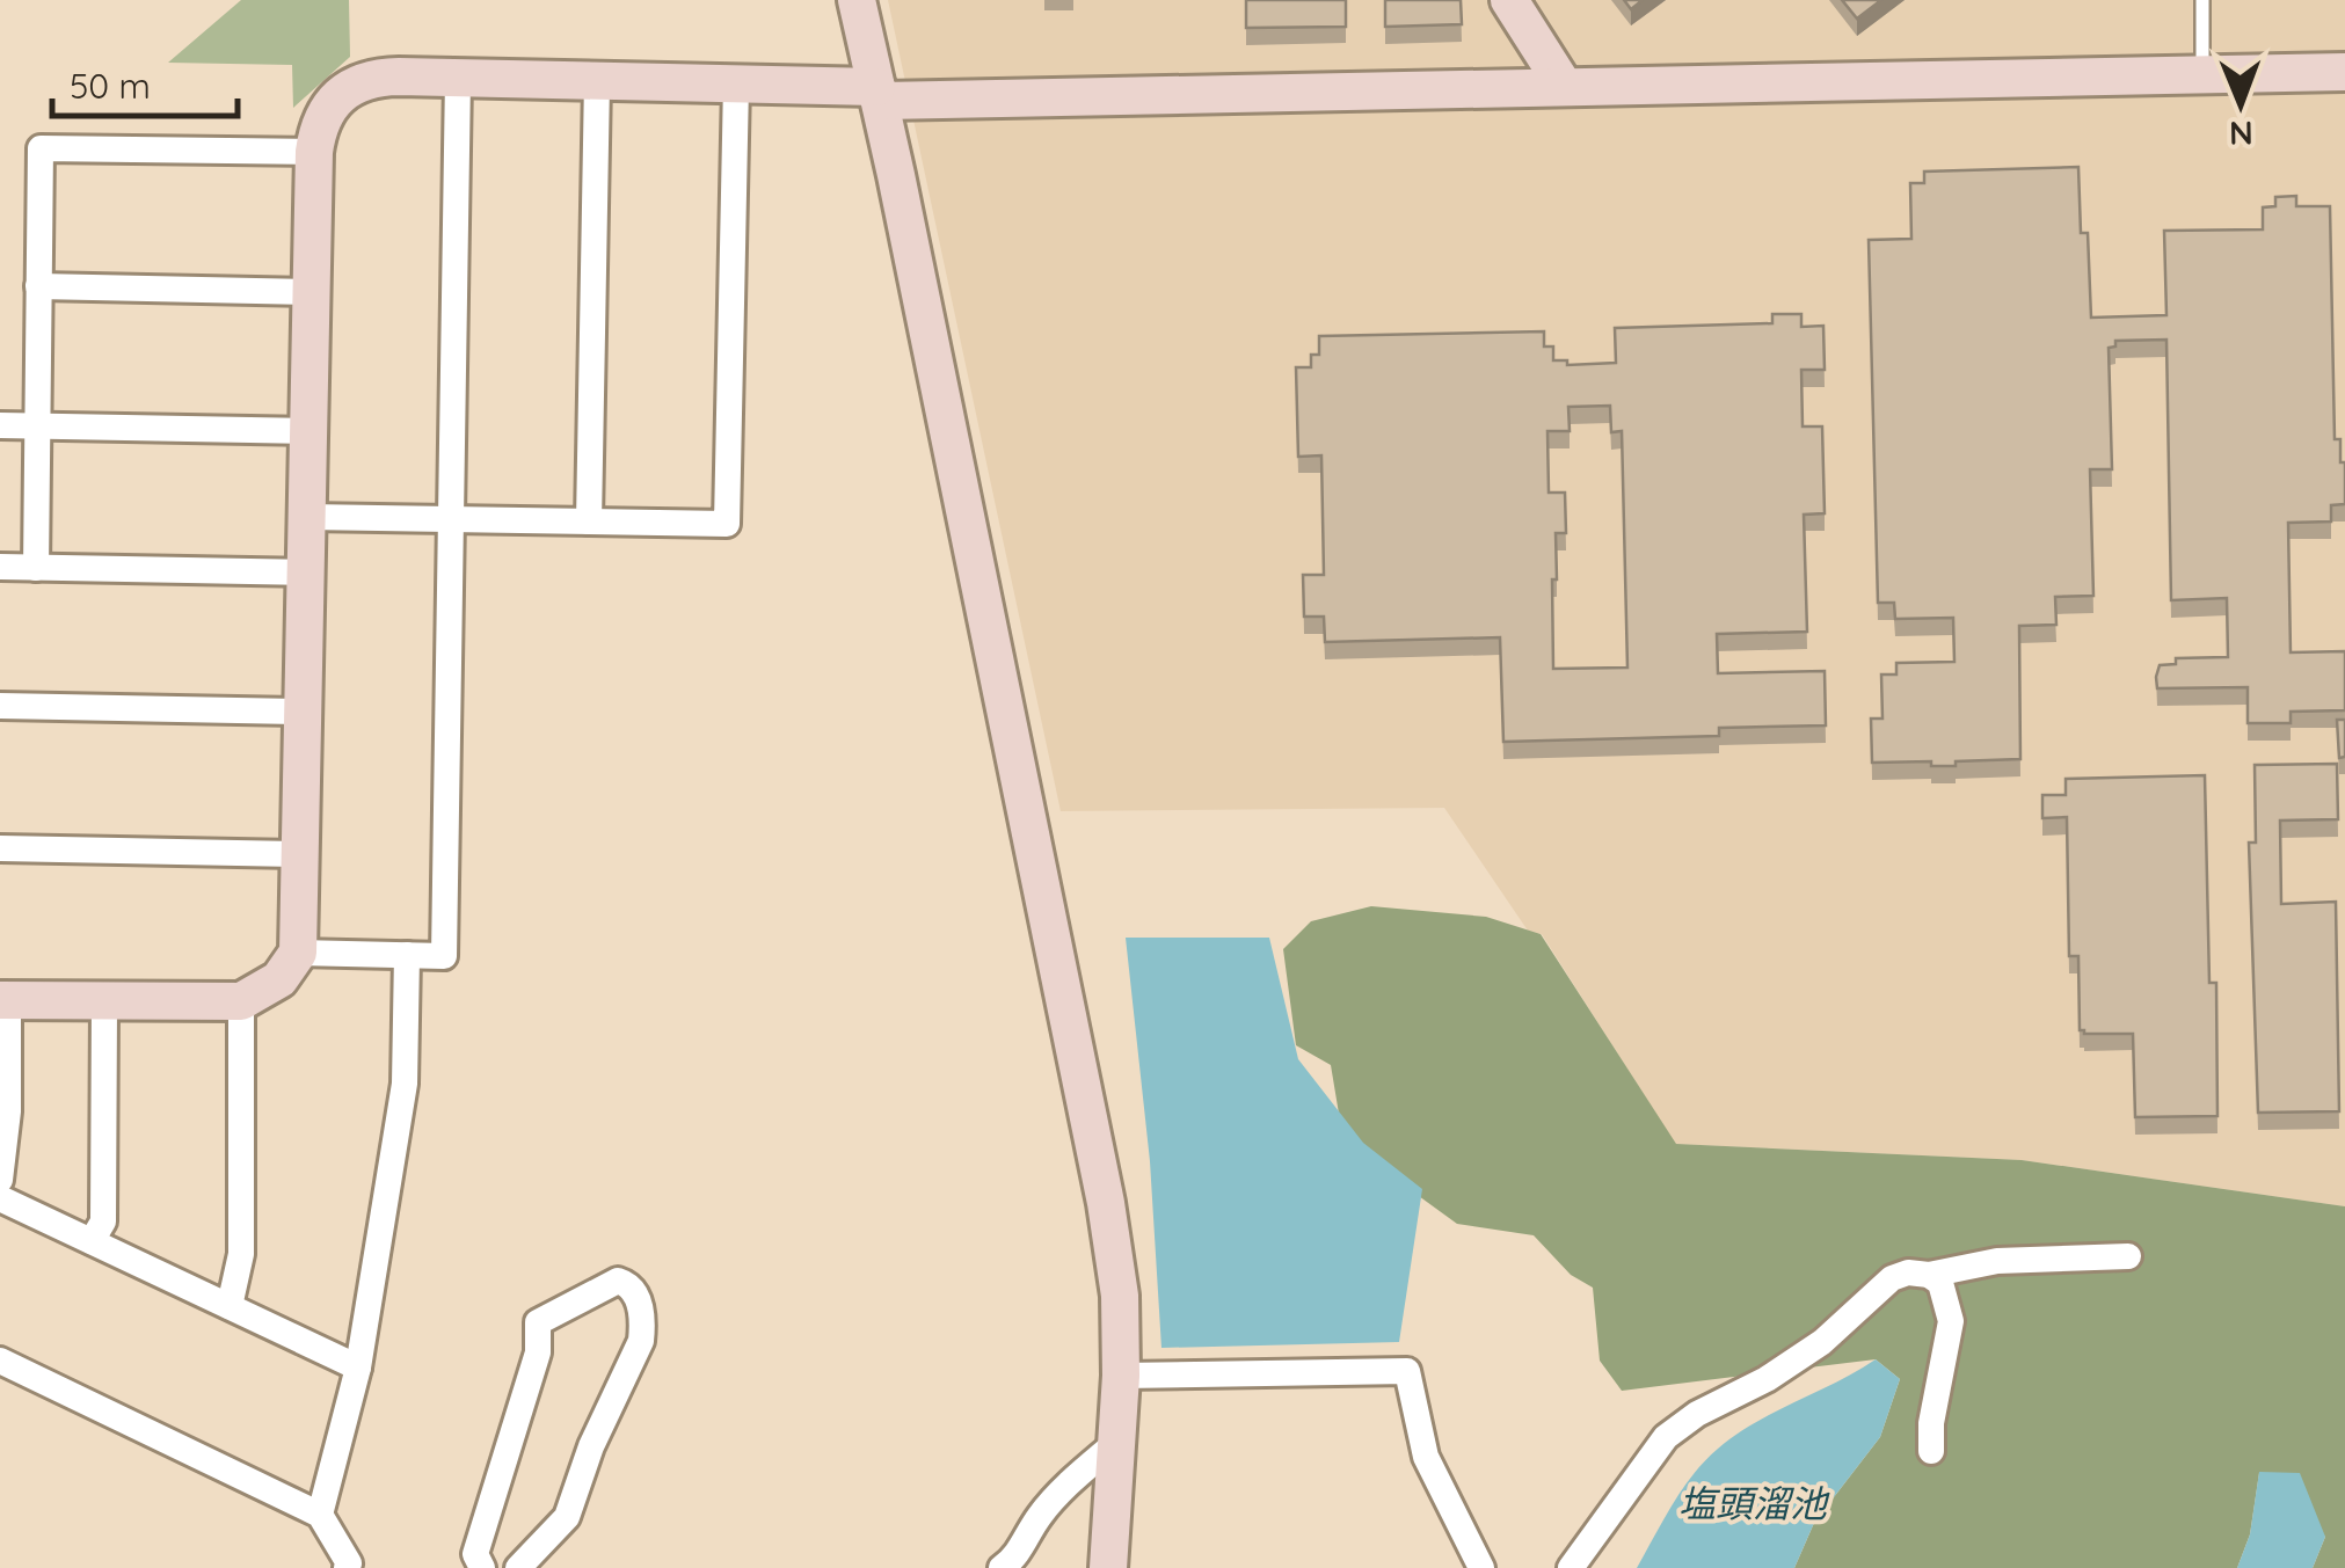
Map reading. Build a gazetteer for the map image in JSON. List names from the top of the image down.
{
  "water": ["塩頭溜池"],
  "scale_bar": "50 m",
  "north": "bottom"
}
